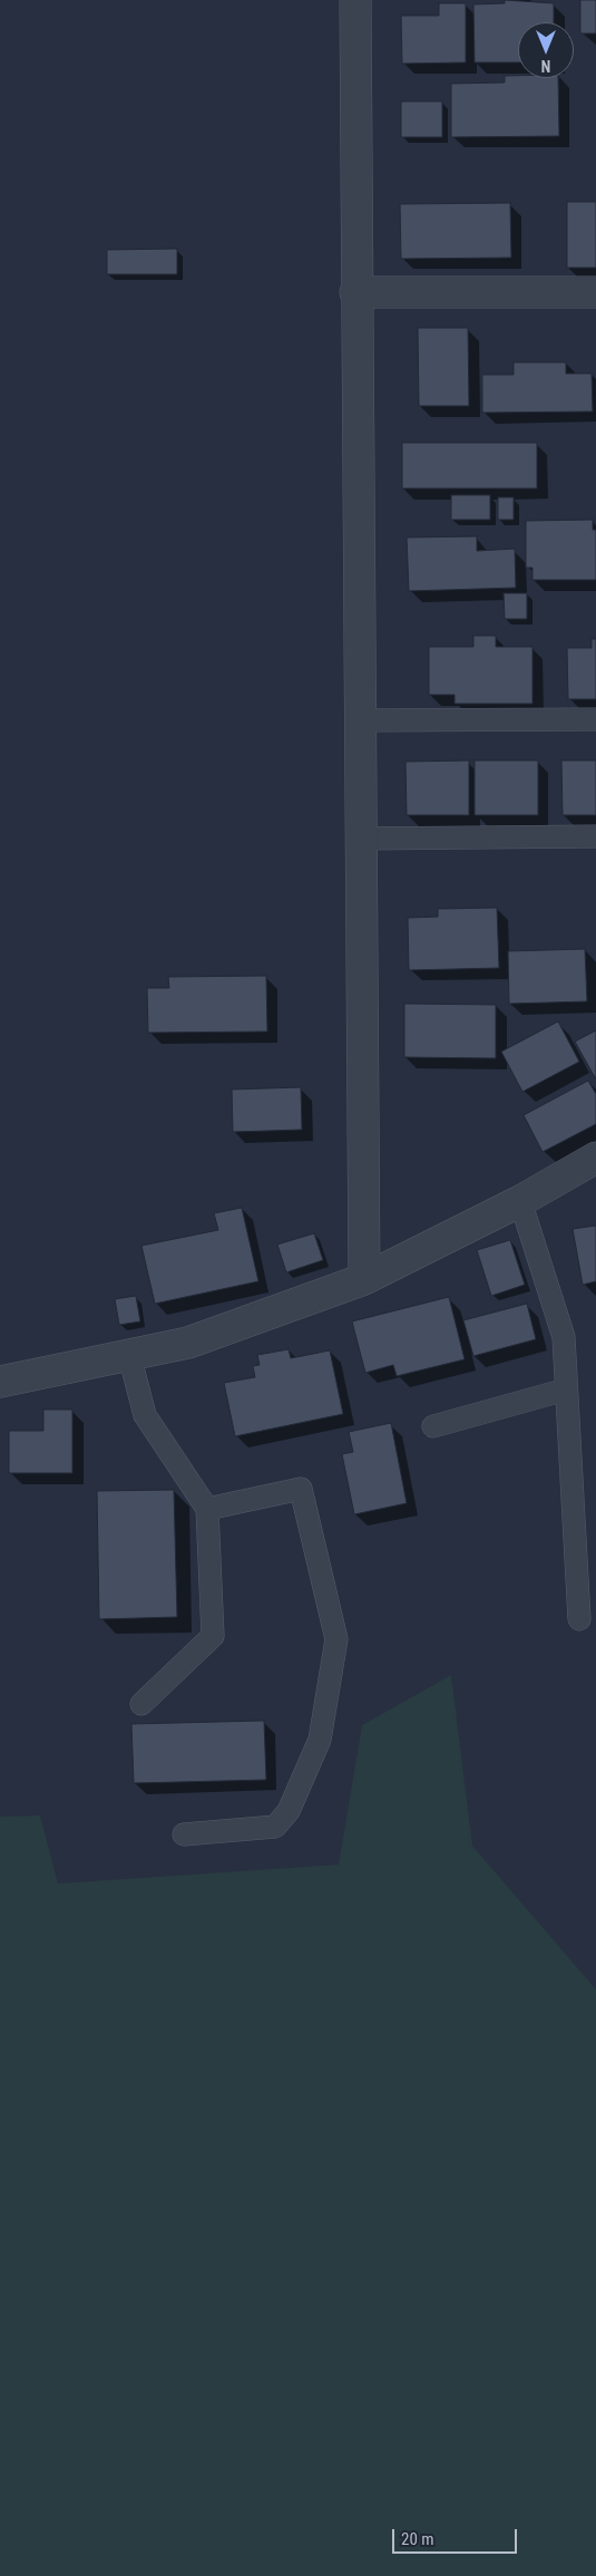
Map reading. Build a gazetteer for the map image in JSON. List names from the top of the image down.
{
  "scale_bar": "20 m",
  "north": "bottom"
}
